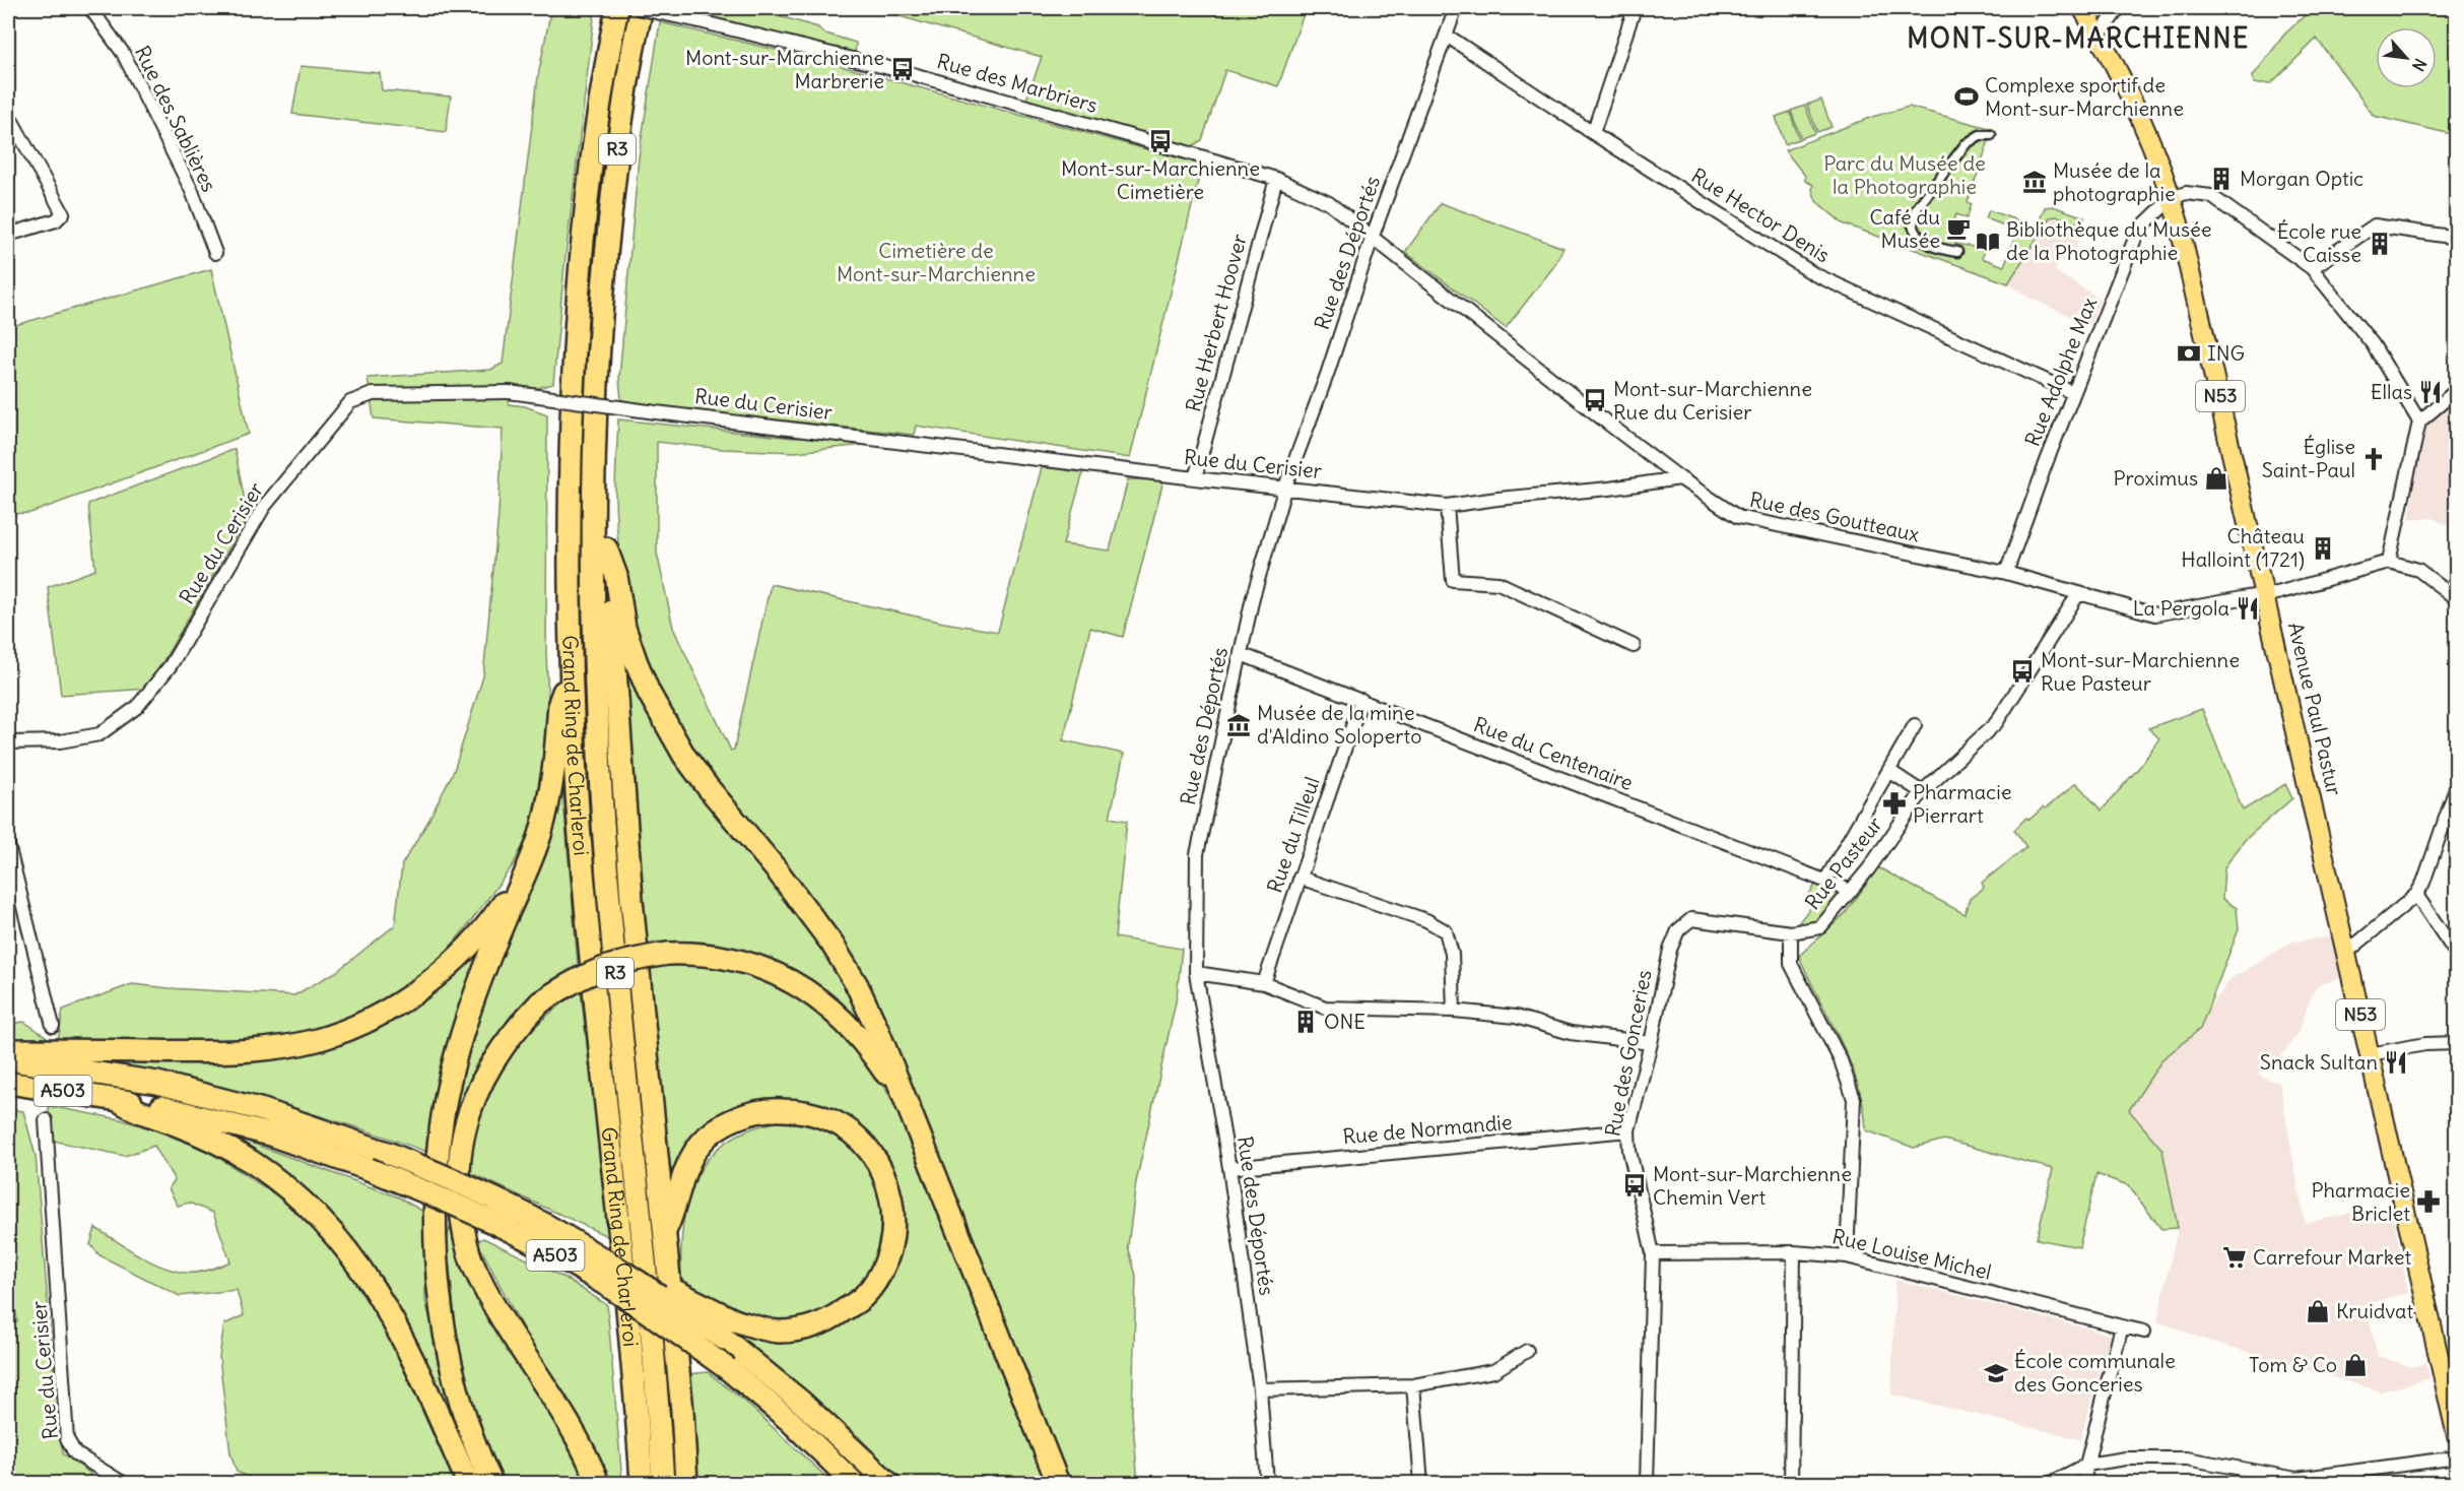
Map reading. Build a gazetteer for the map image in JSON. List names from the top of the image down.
{
  "streets": {
    "highway": ["R3", "Grand Ring de Charleroi", "A503"],
    "main road": ["N53", "Avenue Paul Pastur"],
    "street": [
      "Rue des Marbriers",
      "Rue des Sablières",
      "Rue Hector Denis",
      "Rue des Déportés",
      "Rue Herbert Hoover",
      "Rue Adolphe Max",
      "Rue du Cerisier",
      "Rue des Goutteaux",
      "Rue du Centenaire",
      "Rue du Tilleul",
      "Rue Pasteur",
      "Rue des Gonceries",
      "Rue de Normandie",
      "Rue Louise Michel"
    ]
  },
  "crossings": [
    ["Rue des Marbriers", "Rue des Déportés"],
    ["Rue des Marbriers", "Rue Herbert Hoover"],
    ["Rue des Marbriers", "Rue des Goutteaux"],
    ["Rue Hector Denis", "Rue des Déportés"],
    ["Rue Hector Denis", "Rue Adolphe Max"],
    ["Rue des Déportés", "Rue du Cerisier"],
    ["Rue des Déportés", "Rue des Goutteaux"],
    ["Rue des Déportés", "Rue du Centenaire"],
    ["Rue des Déportés", "Rue de Normandie"],
    ["Rue Herbert Hoover", "Rue du Cerisier"],
    ["Rue Adolphe Max", "Rue des Goutteaux"],
    ["Rue Adolphe Max", "Avenue Paul Pastur"],
    ["Rue du Cerisier", "Rue des Goutteaux"],
    ["Rue des Goutteaux", "Avenue Paul Pastur"],
    ["Rue des Goutteaux", "Rue Pasteur"],
    ["Rue du Centenaire", "Rue du Tilleul"],
    ["Rue du Centenaire", "Rue Pasteur"],
    ["Rue Pasteur", "Rue des Gonceries"],
    ["Rue des Gonceries", "Rue de Normandie"],
    ["Rue des Gonceries", "Rue Louise Michel"]
  ],
  "districts": ["MONT-SUR-MARCHIENNE"],
  "parks": ["Parc du Musée de la Photographie", "Cimetière de Mont-sur-Marchienne"],
  "places": {
    "bus stop": [
      "Mont-sur-Marchienne Marbrerie",
      "Mont-sur-Marchienne Cimetière",
      "Mont-sur-Marchienne Rue du Cerisier",
      "Mont-sur-Marchienne Rue Pasteur",
      "Mont-sur-Marchienne Chemin Vert"
    ],
    "sports": ["Complexe sportif de Mont-sur-Marchienne"],
    "building": [
      "Morgan Optic",
      "École rue Caisse",
      "Château Halloint (1721)",
      "ONE"
    ],
    "museum": ["Musée de la photographie", "Musée de la mine d'Aldino Soloperto"],
    "cafe": ["Café du Musée"],
    "library": ["Bibliothèque du Musée de la Photographie"],
    "bank": ["ING"],
    "restaurant": ["Ellas", "La Pergola", "Snack Sultan"],
    "church": ["Église Saint-Paul"],
    "shop": ["Proximus", "Kruidvat", "Tom & Co"],
    "pharmacy": ["Pharmacie Pierrart", "Pharmacie Briclet"],
    "supermarket": ["Carrefour Market"],
    "school or university": ["École communale des Gonceries"]
  },
  "north": "bottom right"
}
